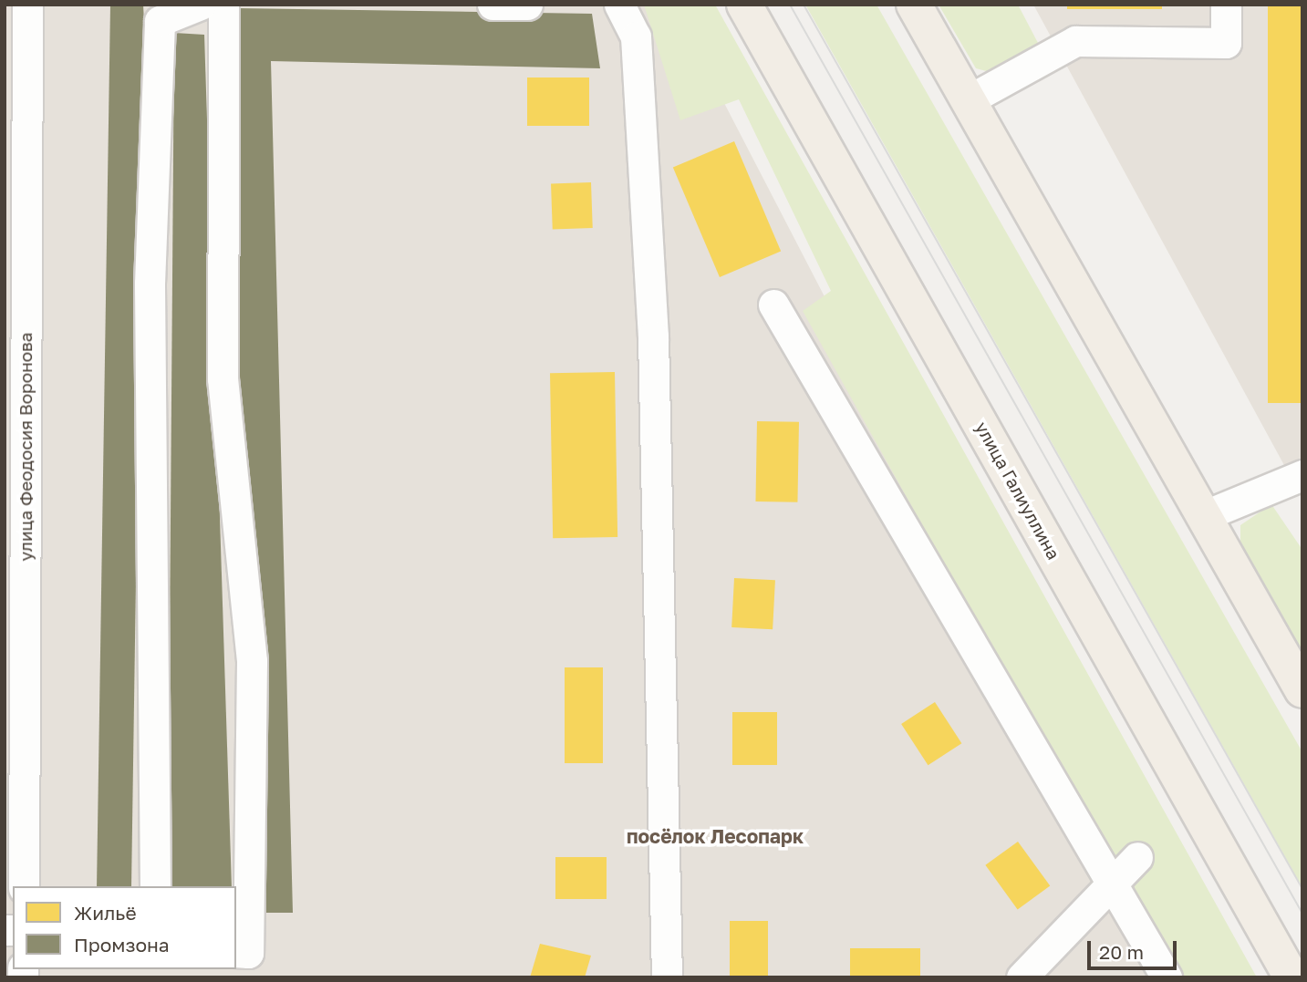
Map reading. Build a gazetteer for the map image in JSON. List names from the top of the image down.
{
  "streets": {
    "main road": ["улица Галиуллина"],
    "street": ["улица Феодосия Воронова"]
  },
  "districts": ["посёлок Лесопарк"],
  "legend": ["Жильё", "Промзона"],
  "scale_bar": "20 m"
}
